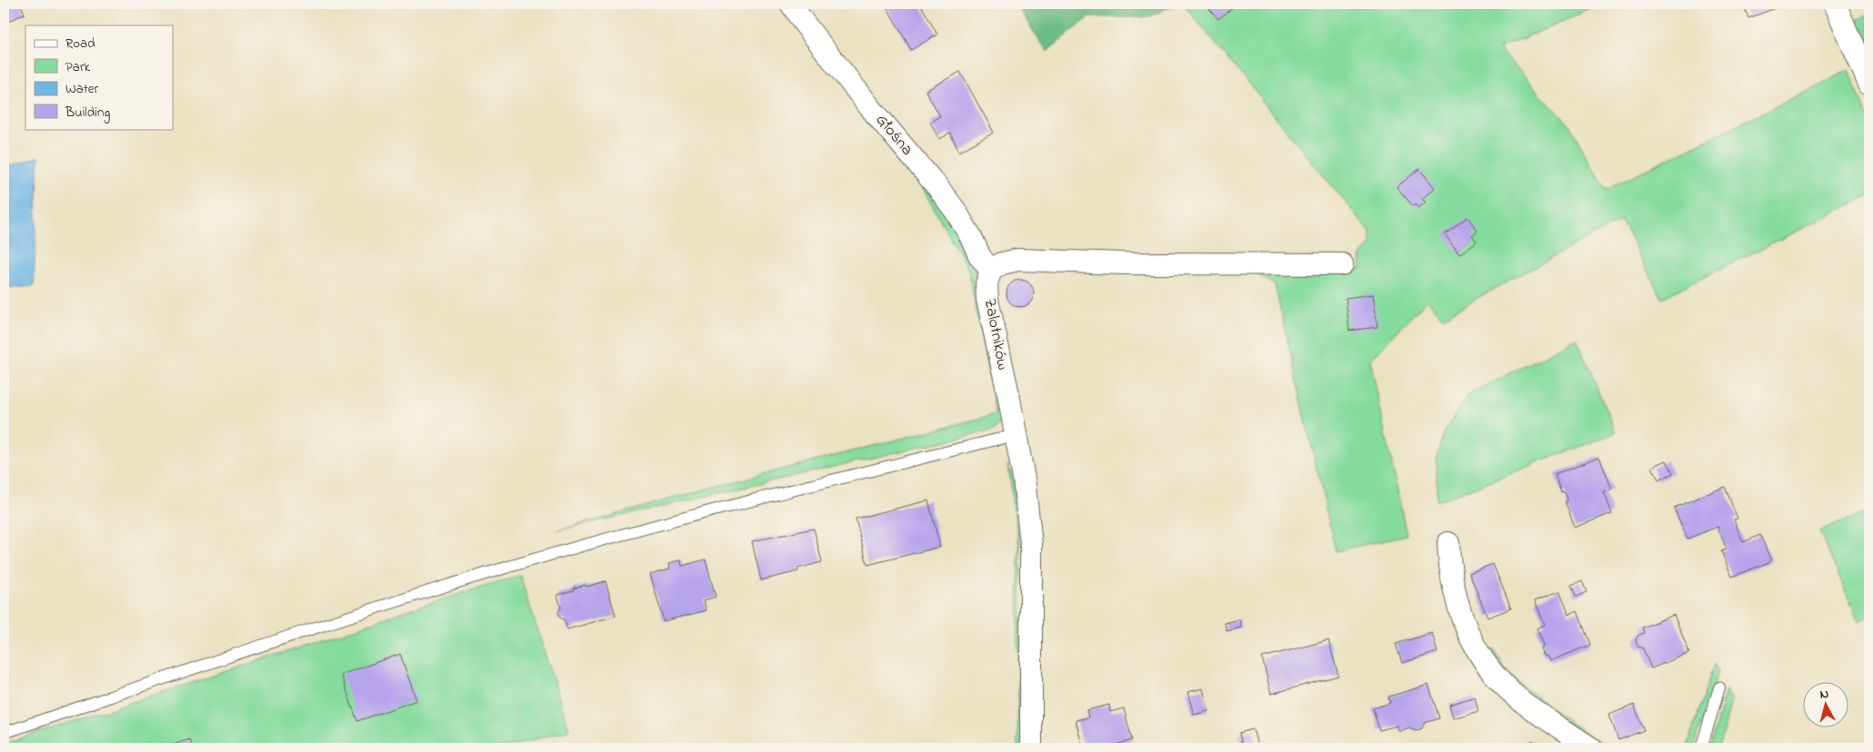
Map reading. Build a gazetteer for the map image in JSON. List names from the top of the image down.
{
  "streets": {
    "street": ["Głośna", "Zalotników"]
  },
  "crossings": [
    ["Głośna", "Zalotników"]
  ],
  "legend": [
    "Road",
    "Park",
    "Water",
    "Building"
  ],
  "north": "top"
}
